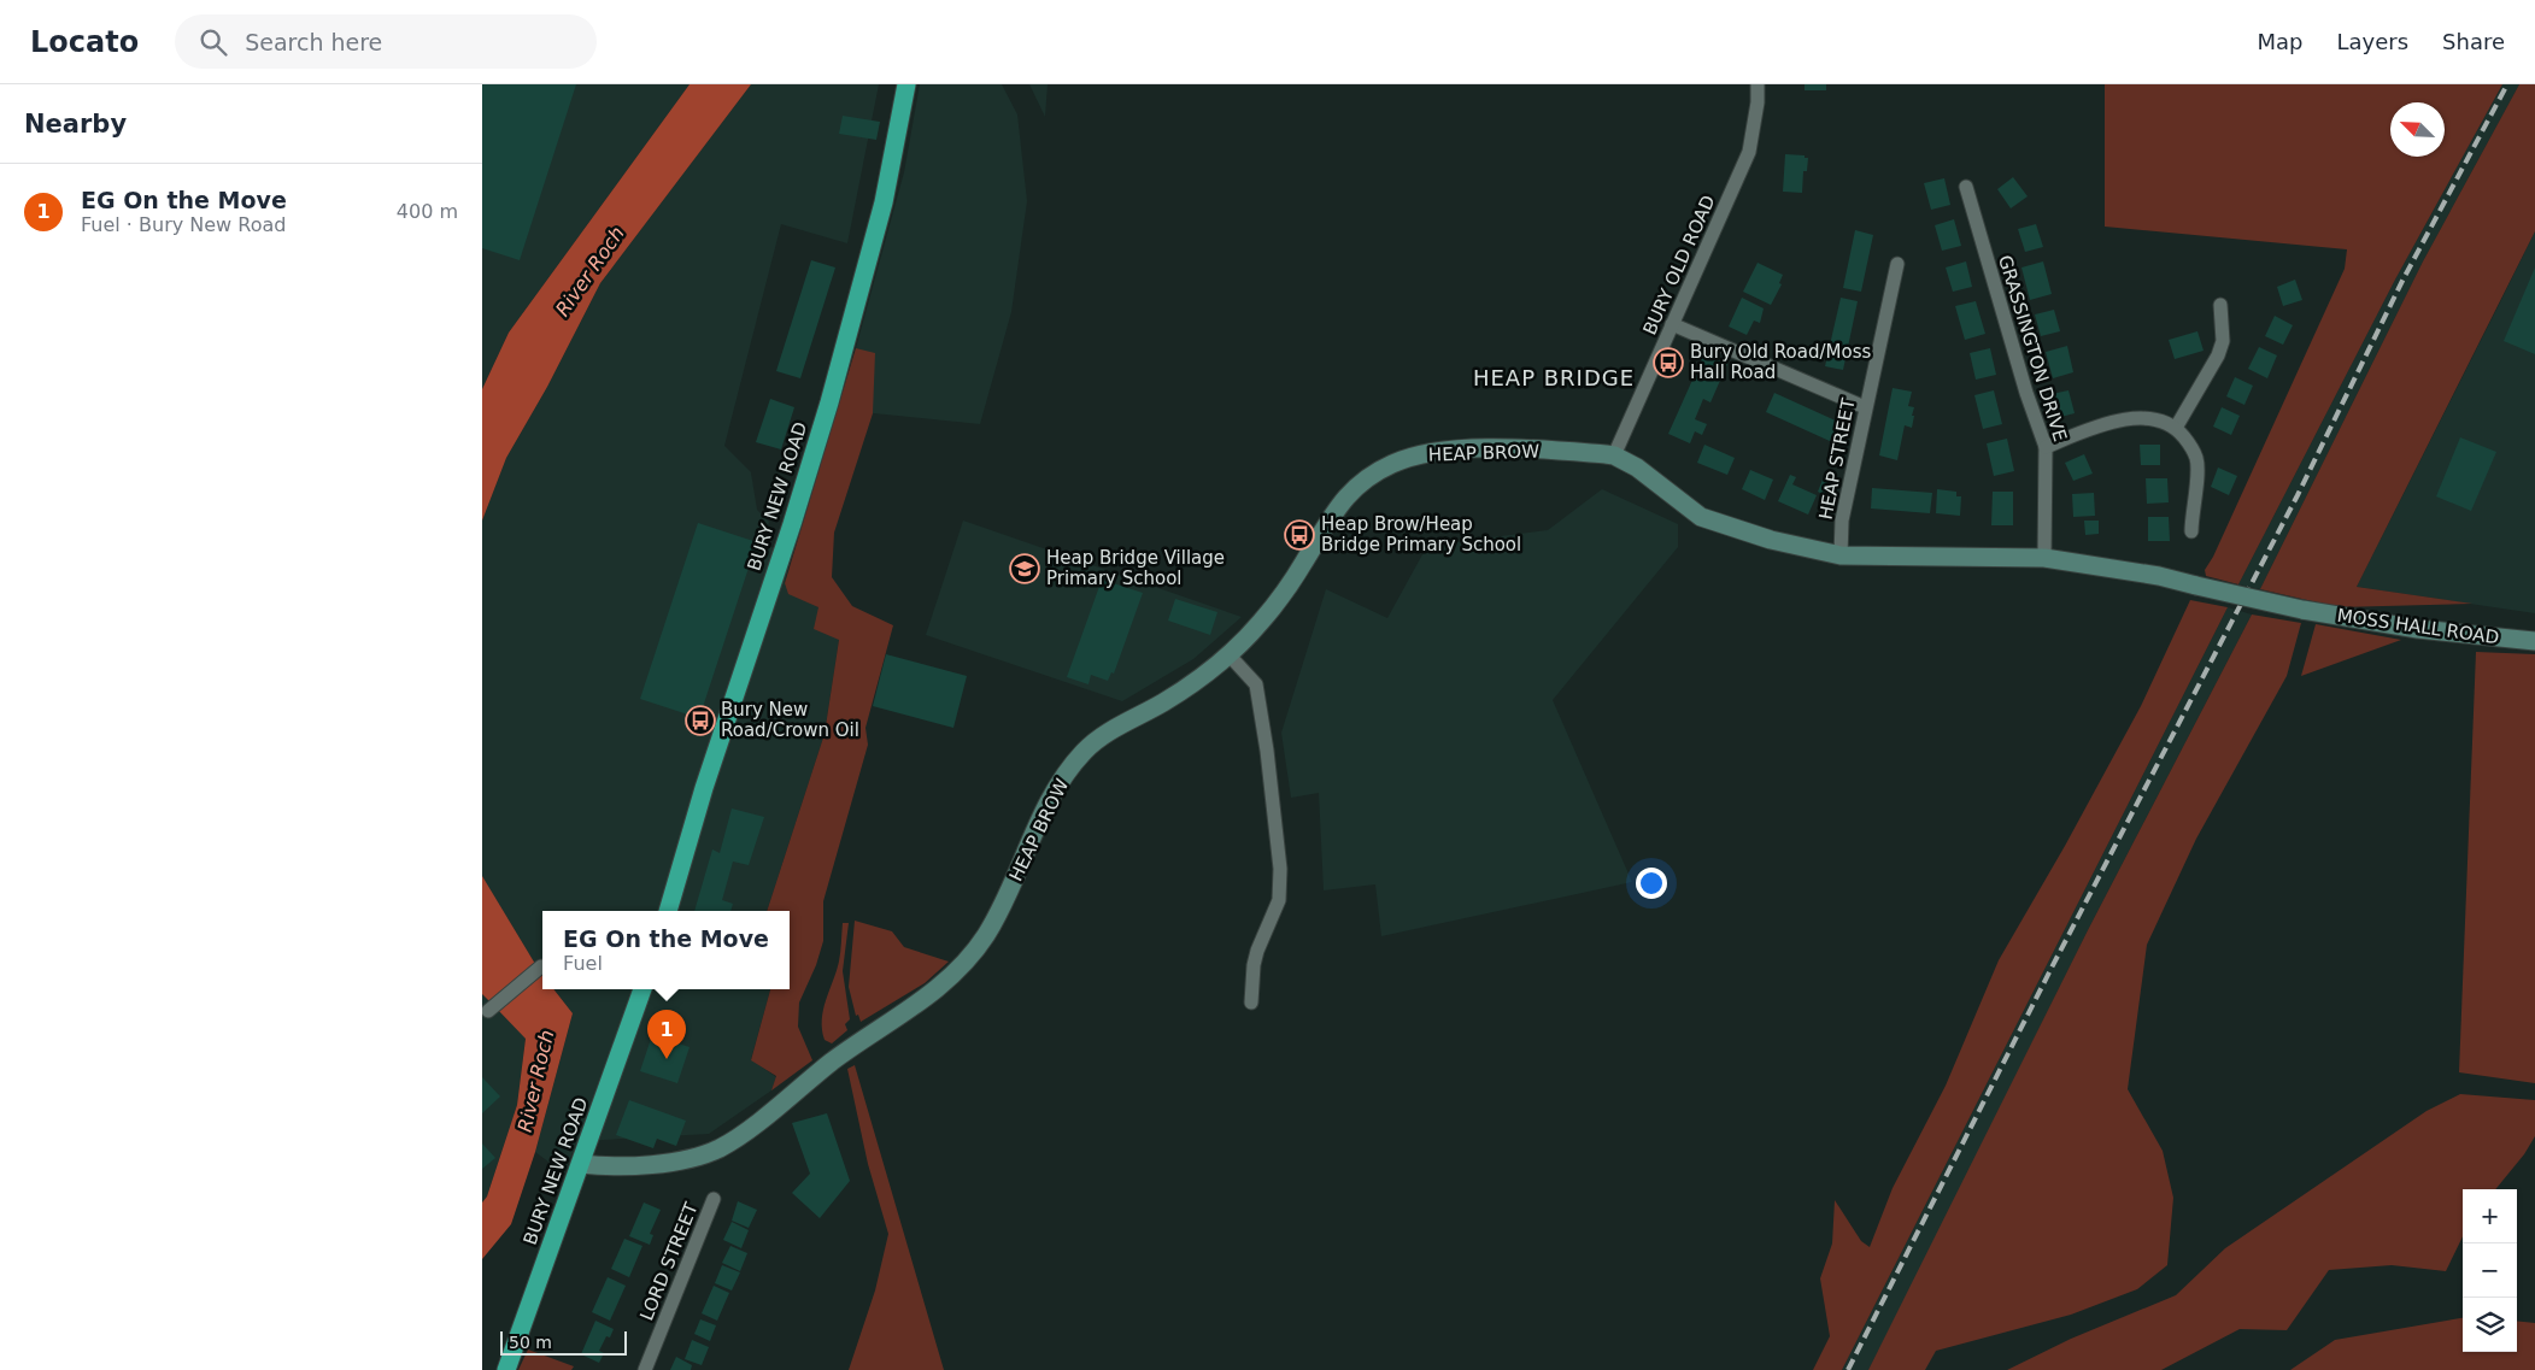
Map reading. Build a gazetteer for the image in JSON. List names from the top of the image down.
{
  "streets": {
    "highway": ["BURY NEW ROAD"],
    "street": [
      "BURY OLD ROAD",
      "GRASSINGTON DRIVE",
      "HEAP BROW",
      "HEAP STREET",
      "MOSS HALL ROAD",
      "LORD STREET"
    ]
  },
  "crossings": [
    ["BURY OLD ROAD", "HEAP BROW"],
    ["BURY OLD ROAD", "MOSS HALL ROAD"],
    ["GRASSINGTON DRIVE", "MOSS HALL ROAD"],
    ["HEAP BROW", "BURY NEW ROAD"],
    ["HEAP BROW", "MOSS HALL ROAD"],
    ["HEAP STREET", "MOSS HALL ROAD"]
  ],
  "districts": ["HEAP BRIDGE"],
  "water": ["River Roch"],
  "places": {
    "bus stop": ["Bury Old Road/Moss Hall Road", "Heap Brow/Heap Bridge Primary School", "Bury New Road/Crown Oil"],
    "school or university": ["Heap Bridge Village Primary School"]
  },
  "scale_bar": "50 m",
  "north": "top left",
  "page": {
    "header": "Locato",
    "search": "Search here",
    "nav": ["Map", "Layers", "Share"],
    "heading": "Nearby",
    "list": [
      {
        "mark": "1",
        "name": "EG On the Move",
        "note": "Fuel · Bury New Road",
        "value": "400 m"
      }
    ],
    "popup": ["EG On the Move", "Fuel"],
    "pins": "1",
    "map_buttons": ["+", "−"],
    "scale": "50 m"
  }
}
